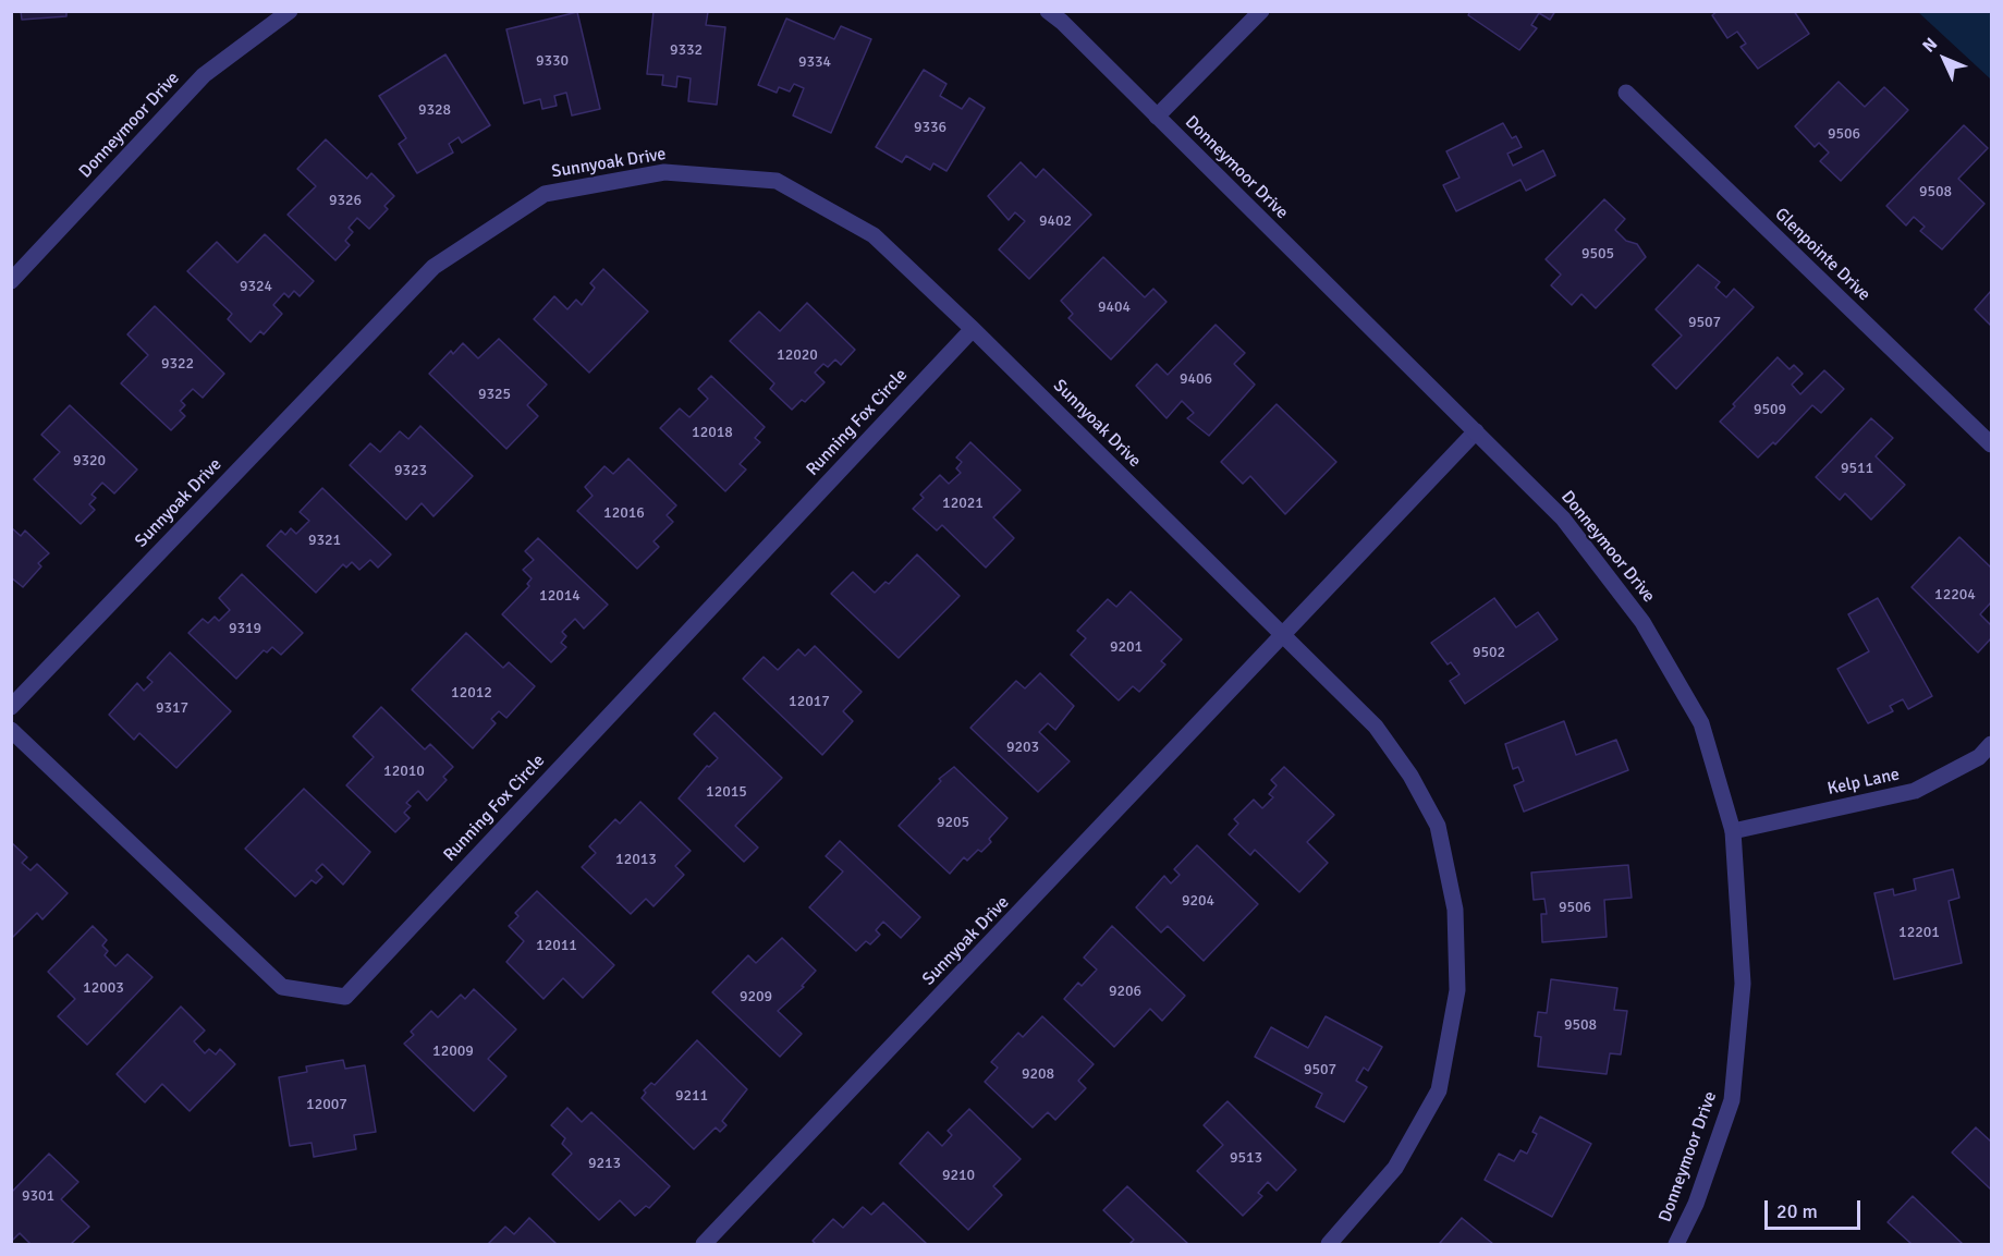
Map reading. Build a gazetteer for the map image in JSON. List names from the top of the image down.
{
  "streets": {
    "street": [
      "Donneymoor Drive",
      "Sunnyoak Drive",
      "Glenpointe Drive",
      "Running Fox Circle",
      "Kelp Lane"
    ]
  },
  "crossings": [
    ["Donneymoor Drive", "Sunnyoak Drive"],
    ["Donneymoor Drive", "Kelp Lane"],
    ["Sunnyoak Drive", "Running Fox Circle"]
  ],
  "house_numbers": [
    "9332",
    "9330",
    "9334",
    "9328",
    "9336",
    "9506",
    "9508",
    "9326",
    "9402",
    "9505",
    "9324",
    "9404",
    "9507",
    "12020",
    "9322",
    "9406",
    "9325",
    "9509",
    "12018",
    "9320",
    "9511",
    "9323",
    "12021",
    "12016",
    "9321",
    "12204",
    "12014",
    "9319",
    "9201",
    "9502",
    "12012",
    "12017",
    "9317",
    "9203",
    "12010",
    "12015",
    "9205",
    "12013",
    "9204",
    "9506",
    "12201",
    "12011",
    "12003",
    "9206",
    "9209",
    "9508",
    "12009",
    "9507",
    "9208",
    "9211",
    "12007",
    "9513",
    "9213",
    "9210",
    "9301"
  ],
  "scale_bar": "20 m",
  "north": "top left"
}
